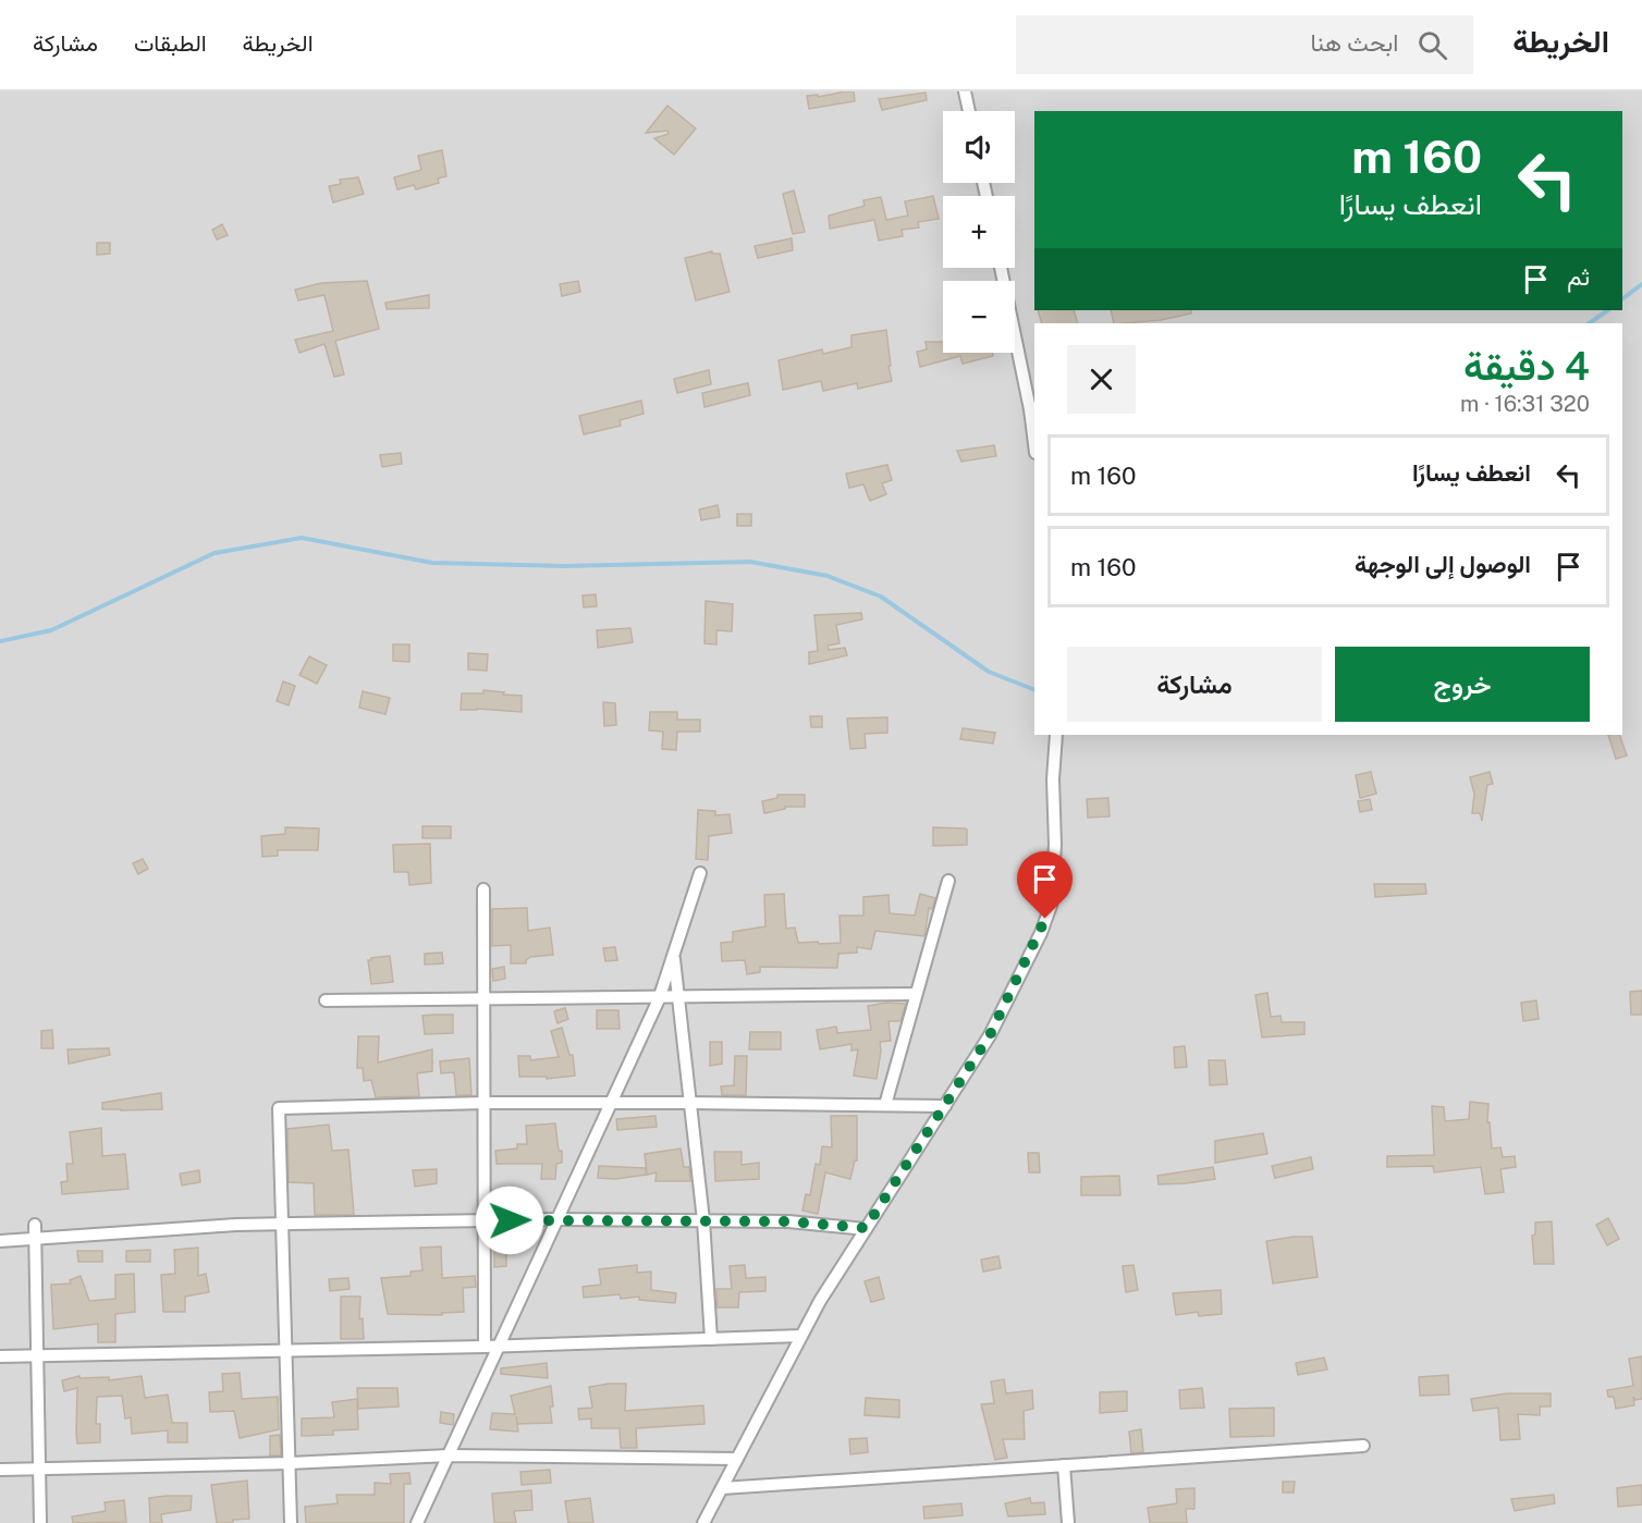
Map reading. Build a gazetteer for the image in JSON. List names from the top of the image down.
{
  "page": {
    "header": "الخريطة",
    "search": "ابحث هنا",
    "nav": ["الخريطة", "الطبقات", "مشاركة"],
    "map_buttons": ["+", "−"],
    "turn": ["160 m", "انعطف يسارًا"],
    "then": "ثم",
    "heading": ["4 دقيقة", "320 m · 16:31"],
    "list": [
      {
        "name": "انعطف يسارًا",
        "value": "160 m"
      },
      {
        "name": "الوصول إلى الوجهة",
        "value": "160 m"
      }
    ],
    "buttons": ["خروج", "مشاركة"]
  }
}
